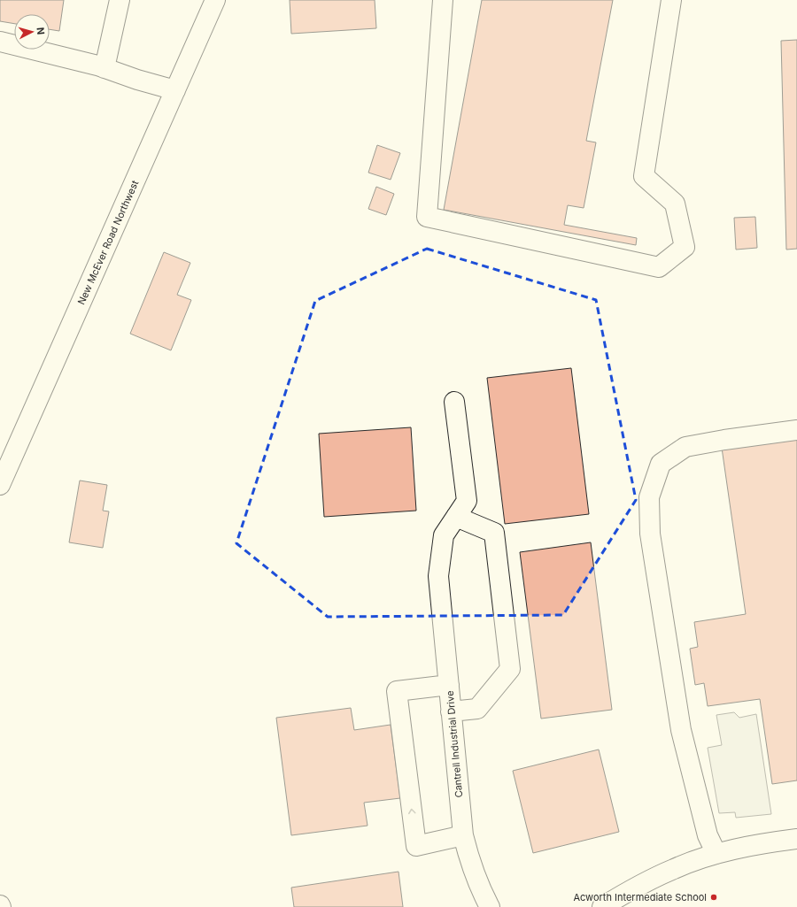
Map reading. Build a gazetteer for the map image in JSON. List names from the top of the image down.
{
  "streets": {
    "street": ["New McEver Road Northwest", "Cantrell Industrial Drive"]
  },
  "places": ["Acworth Intermediate School"],
  "north": "right"
}
